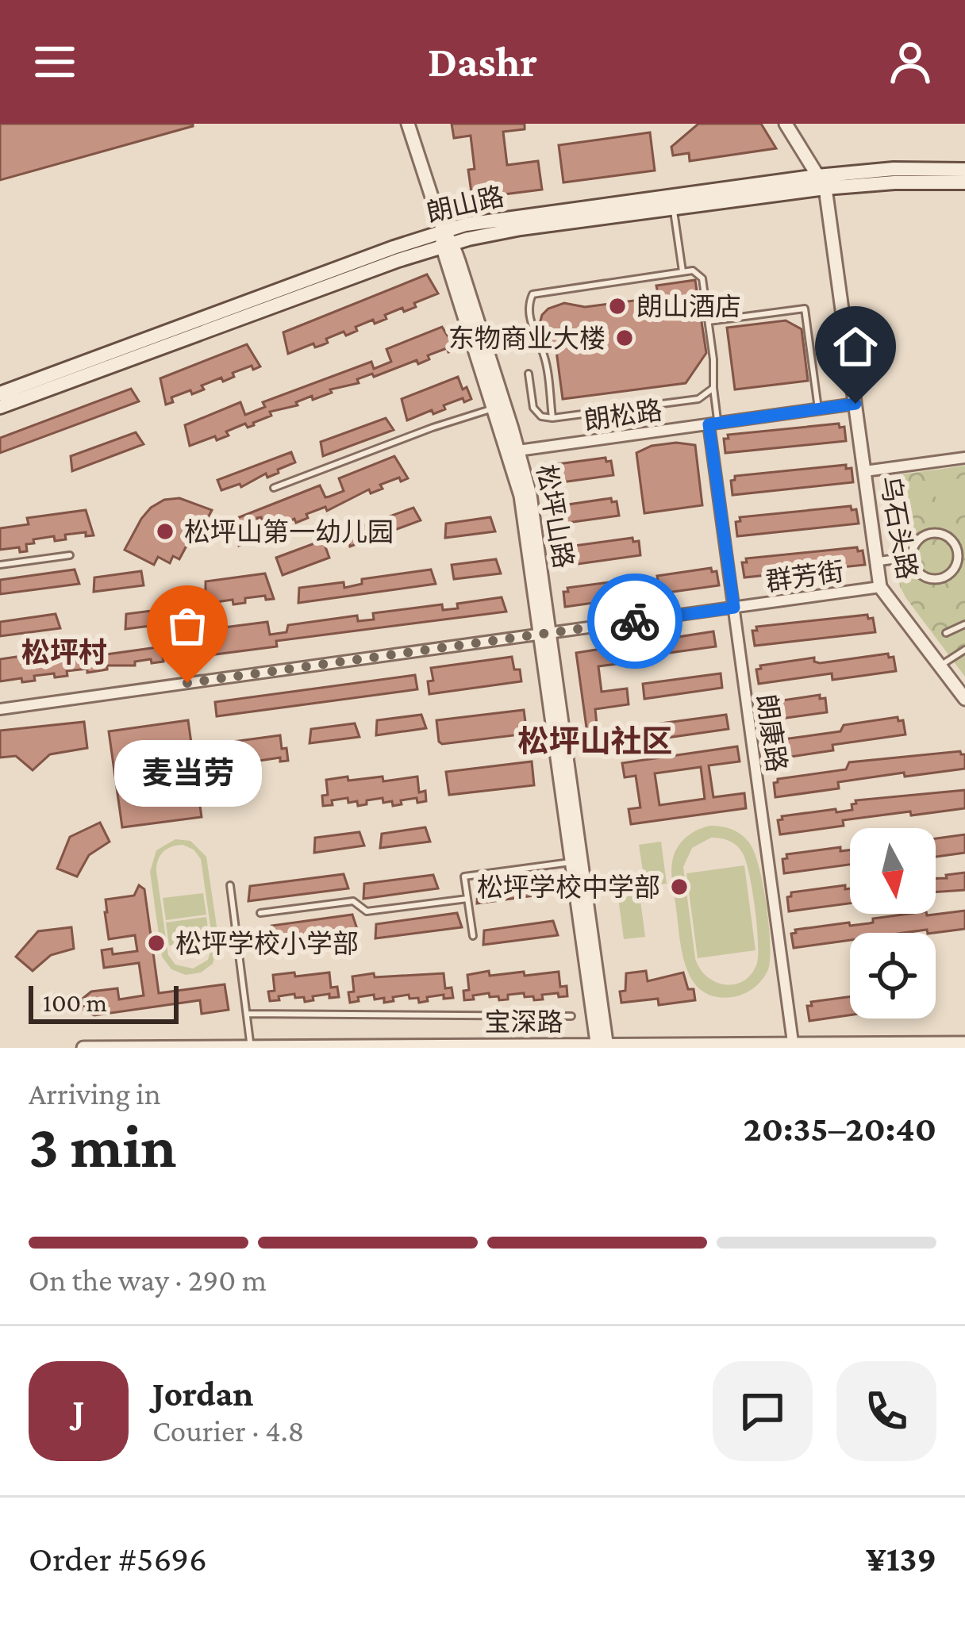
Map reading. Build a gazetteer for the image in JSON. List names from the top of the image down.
{
  "streets": {
    "main road": ["朗山路"],
    "street": [
      "朗松路",
      "松坪山路",
      "乌石头路",
      "群芳街",
      "朗康路",
      "宝深路"
    ]
  },
  "crossings": [
    ["朗山路", "松坪山路"],
    ["朗山路", "乌石头路"],
    ["朗松路", "松坪山路"],
    ["朗松路", "乌石头路"],
    ["朗松路", "朗康路"],
    ["松坪山路", "群芳街"],
    ["松坪山路", "宝深路"],
    ["乌石头路", "群芳街"],
    ["群芳街", "朗康路"],
    ["朗康路", "宝深路"]
  ],
  "districts": ["松坪村", "松坪山社区"],
  "places": [
    "朗山酒店",
    "东物商业大楼",
    "松坪山第一幼儿园",
    "麦当劳",
    "松坪学校中学部",
    "松坪学校小学部"
  ],
  "scale_bar": "100 m",
  "north": "bottom",
  "page": {
    "header": "Dashr",
    "bubble": "麦当劳",
    "scale": "100 m",
    "heading": ["3 min", "Arriving in", "20:35–20:40"],
    "panel": [
      "Jordan",
      "Courier · 4.8",
      "Order #5696",
      "¥139"
    ],
    "bar": "On the way · 290 m",
    "round": "J"
  }
}
